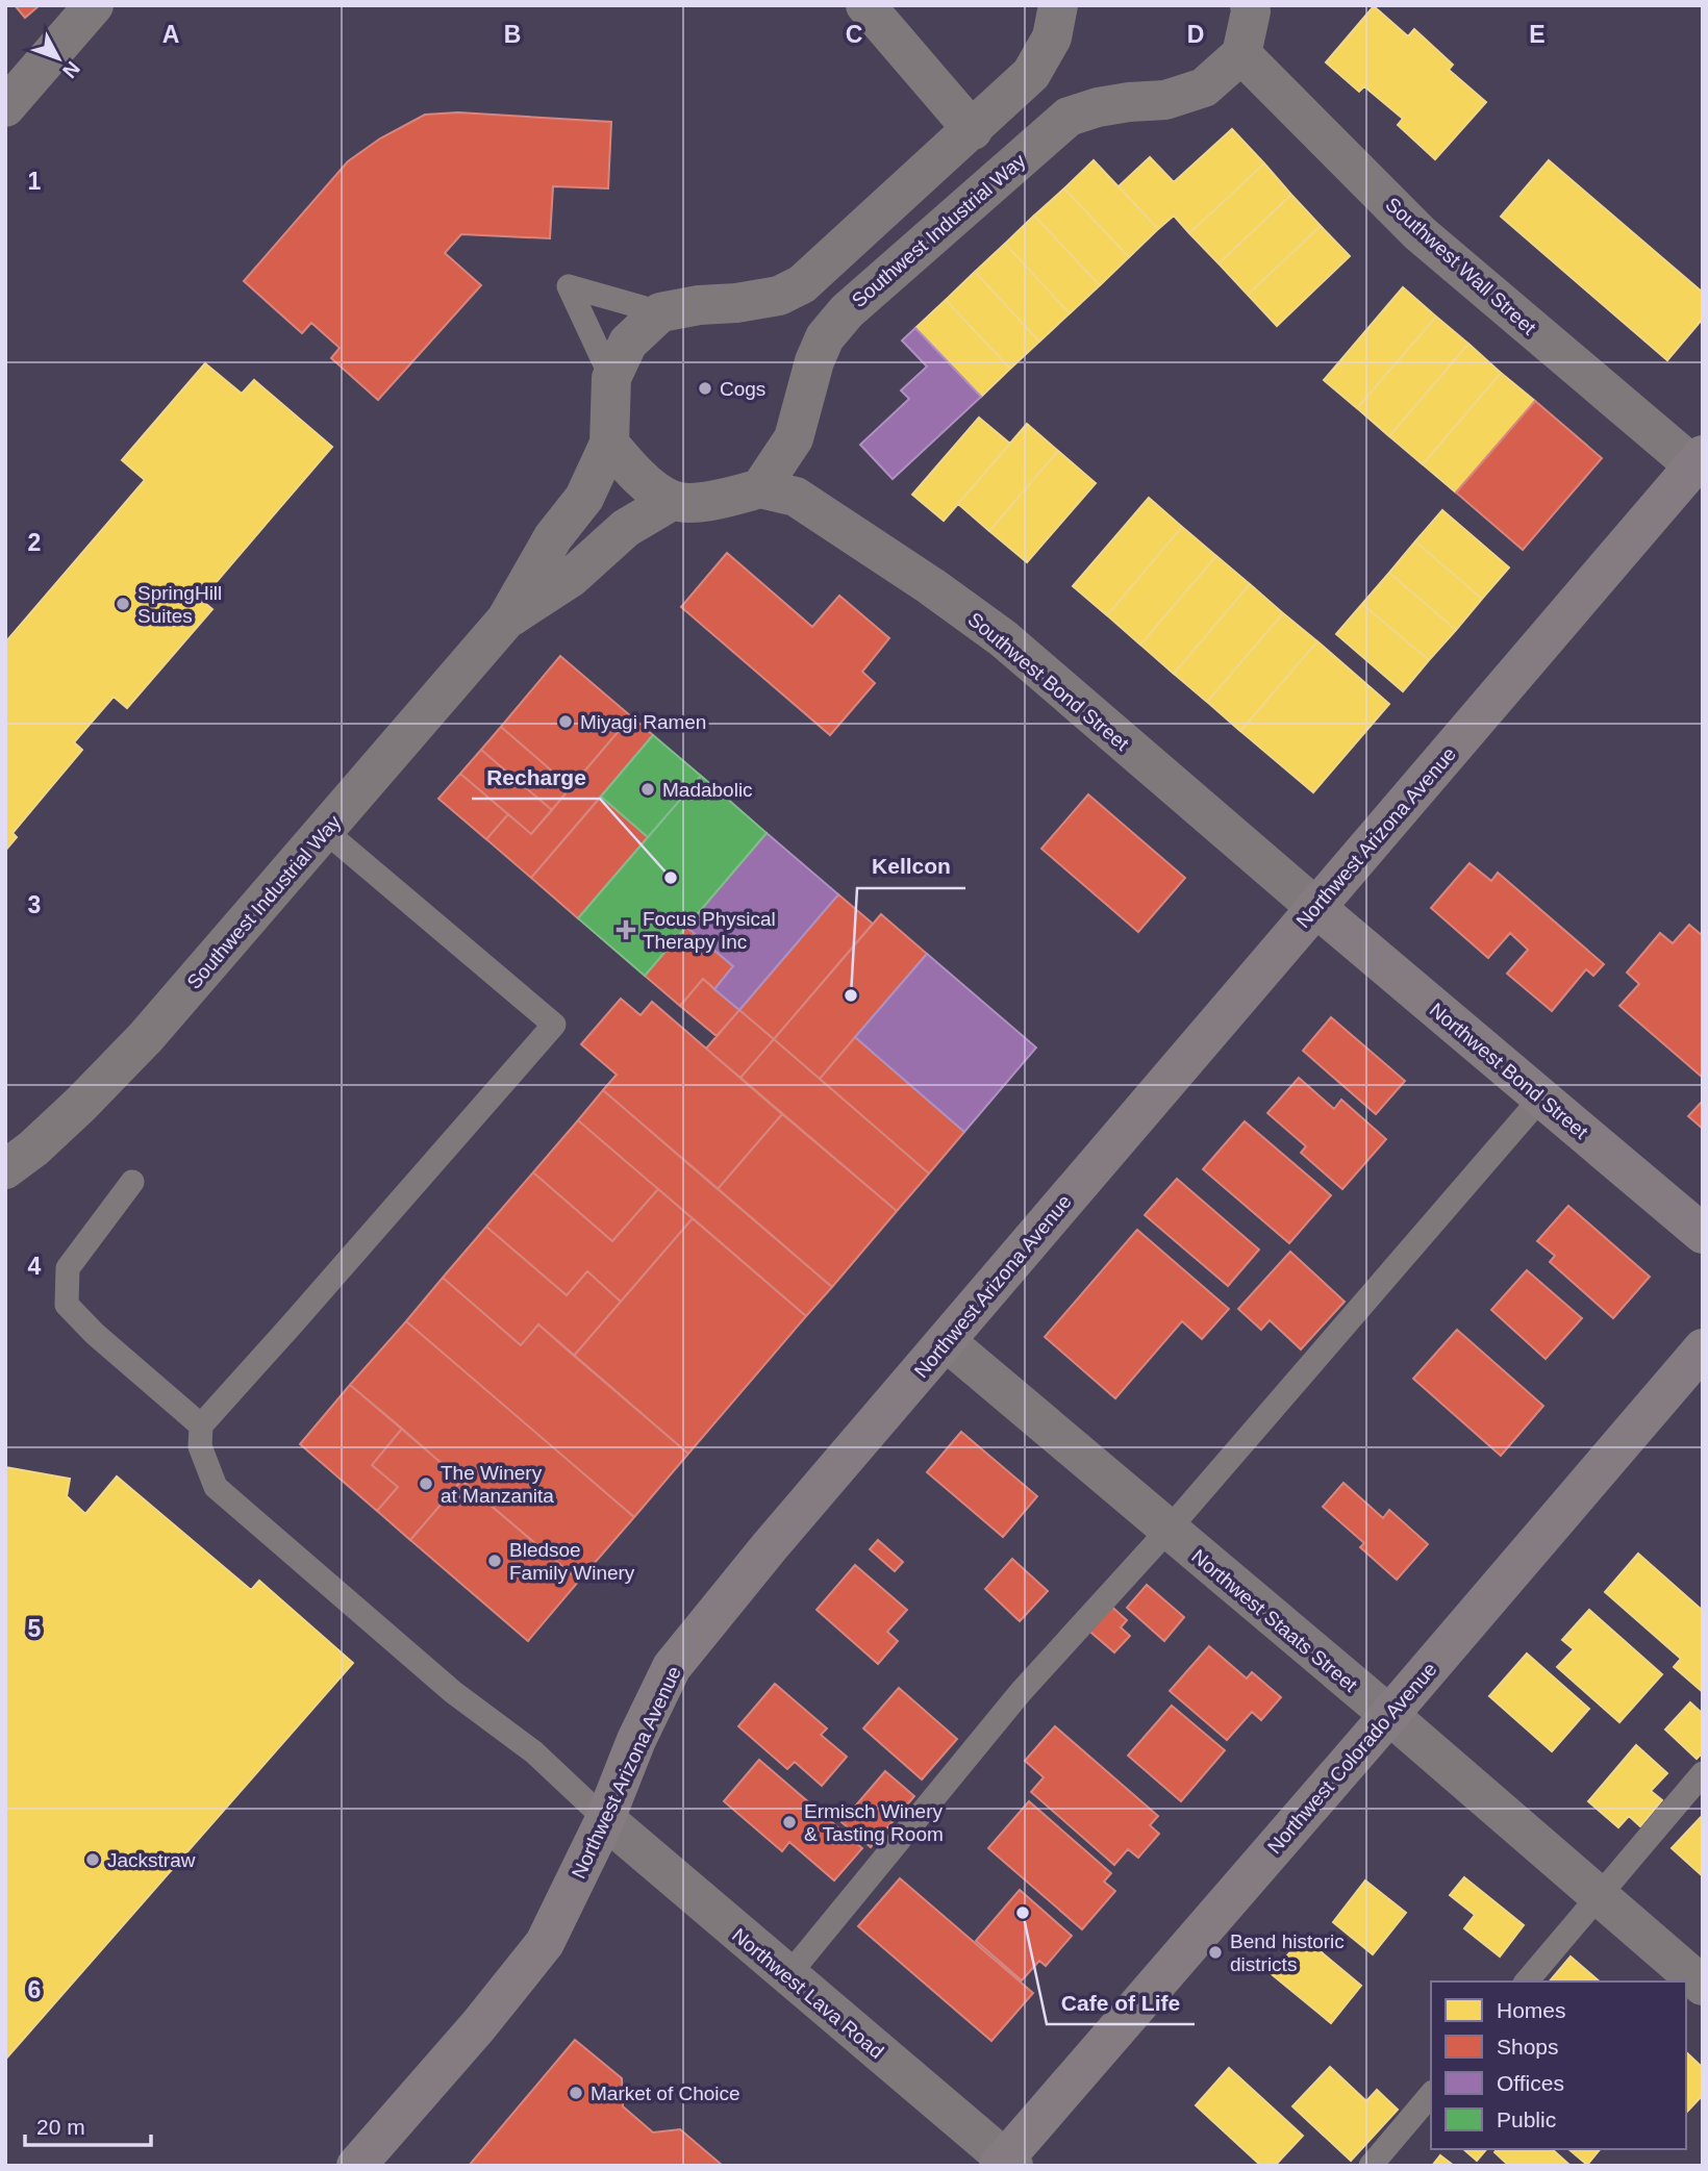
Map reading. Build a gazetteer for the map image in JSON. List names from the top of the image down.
{
  "streets": {
    "main road": ["Northwest Arizona Avenue", "Northwest Bond Street", "Northwest Colorado Avenue"],
    "street": [
      "Southwest Industrial Way",
      "Southwest Wall Street",
      "Southwest Bond Street",
      "Northwest Staats Street",
      "Northwest Lava Road"
    ]
  },
  "crossings": [
    ["Southwest Industrial Way", "Southwest Wall Street"],
    ["Southwest Industrial Way", "Southwest Bond Street"],
    ["Southwest Wall Street", "Northwest Arizona Avenue"],
    ["Southwest Bond Street", "Northwest Arizona Avenue"],
    ["Southwest Bond Street", "Northwest Bond Street"],
    ["Northwest Arizona Avenue", "Northwest Bond Street"],
    ["Northwest Arizona Avenue", "Northwest Staats Street"],
    ["Northwest Arizona Avenue", "Northwest Lava Road"],
    ["Northwest Staats Street", "Northwest Colorado Avenue"],
    ["Northwest Colorado Avenue", "Northwest Lava Road"]
  ],
  "places": {
    "other": [
      "Cogs",
      "SpringHill Suites",
      "Miyagi Ramen",
      "Madabolic",
      "Recharge",
      "Kellcon",
      "The Winery at Manzanita",
      "Bledsoe Family Winery",
      "Ermisch Winery & Tasting Room",
      "Jackstraw",
      "Cafe of Life",
      "Bend historic districts",
      "Market of Choice"
    ],
    "health": ["Focus Physical Therapy Inc"]
  },
  "legend": [
    "Homes",
    "Shops",
    "Offices",
    "Public"
  ],
  "scale_bar": "20 m",
  "north": "bottom right",
  "grid": {
    "columns": [
      "A",
      "B",
      "C",
      "D",
      "E"
    ],
    "rows": [
      "1",
      "2",
      "3",
      "4",
      "5",
      "6"
    ]
  }
}
